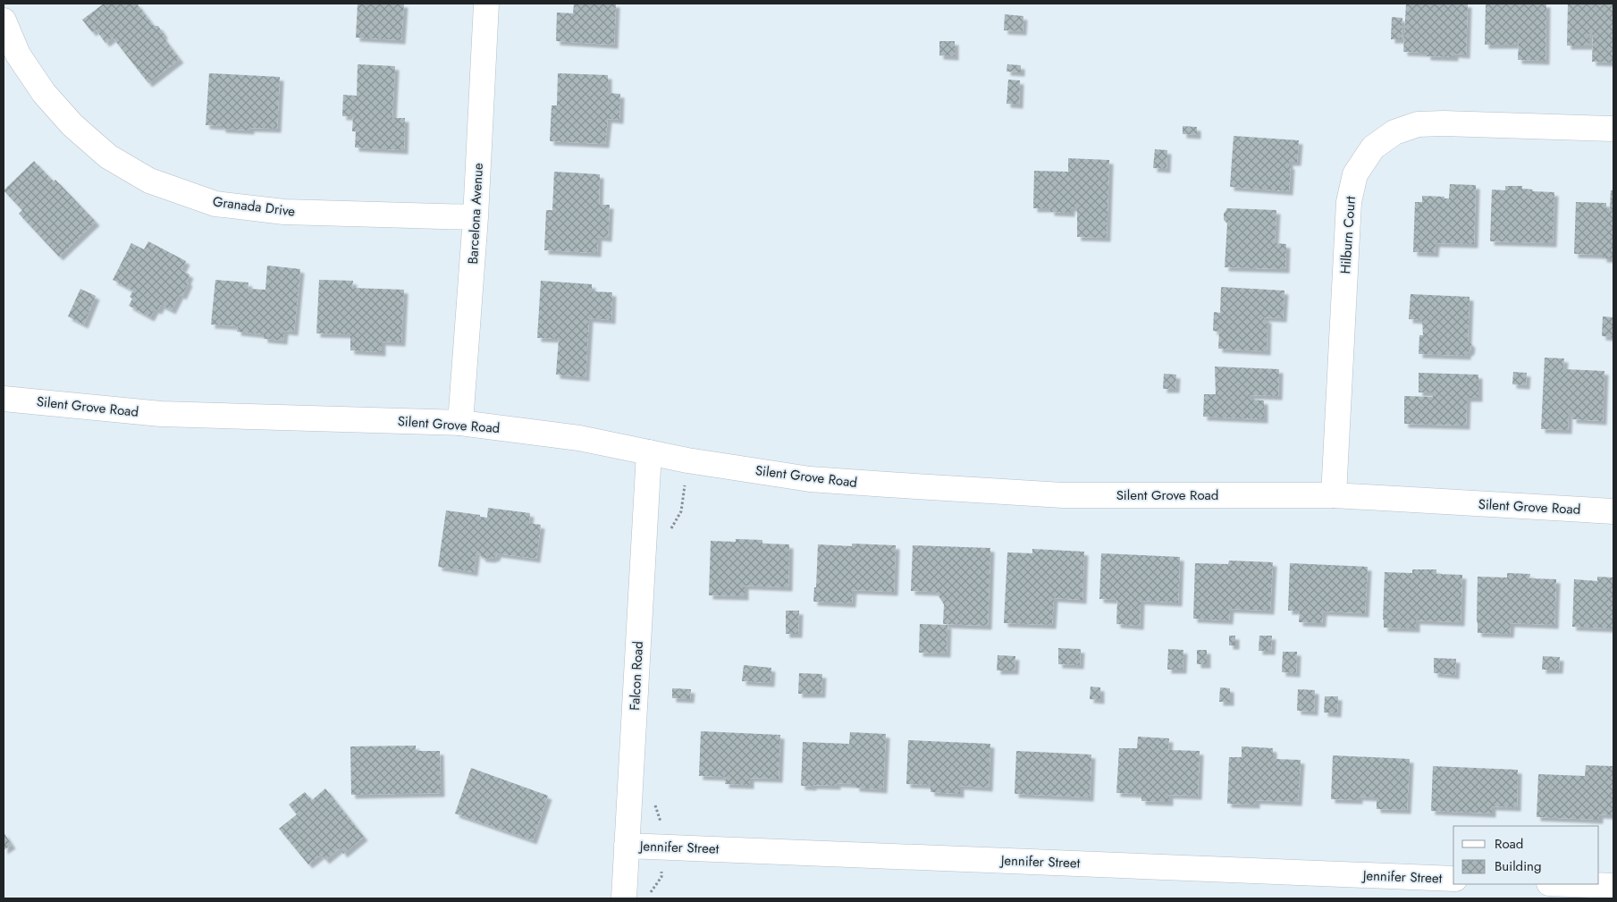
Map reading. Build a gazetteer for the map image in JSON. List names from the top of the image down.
{
  "streets": {
    "street": [
      "Granada Drive",
      "Barcelona Avenue",
      "Hilburn Court",
      "Silent Grove Road",
      "Falcon Road",
      "Jennifer Street"
    ]
  },
  "crossings": [
    ["Granada Drive", "Barcelona Avenue"],
    ["Barcelona Avenue", "Silent Grove Road"],
    ["Hilburn Court", "Silent Grove Road"],
    ["Silent Grove Road", "Falcon Road"],
    ["Falcon Road", "Jennifer Street"]
  ],
  "legend": ["Road", "Building"]
}
